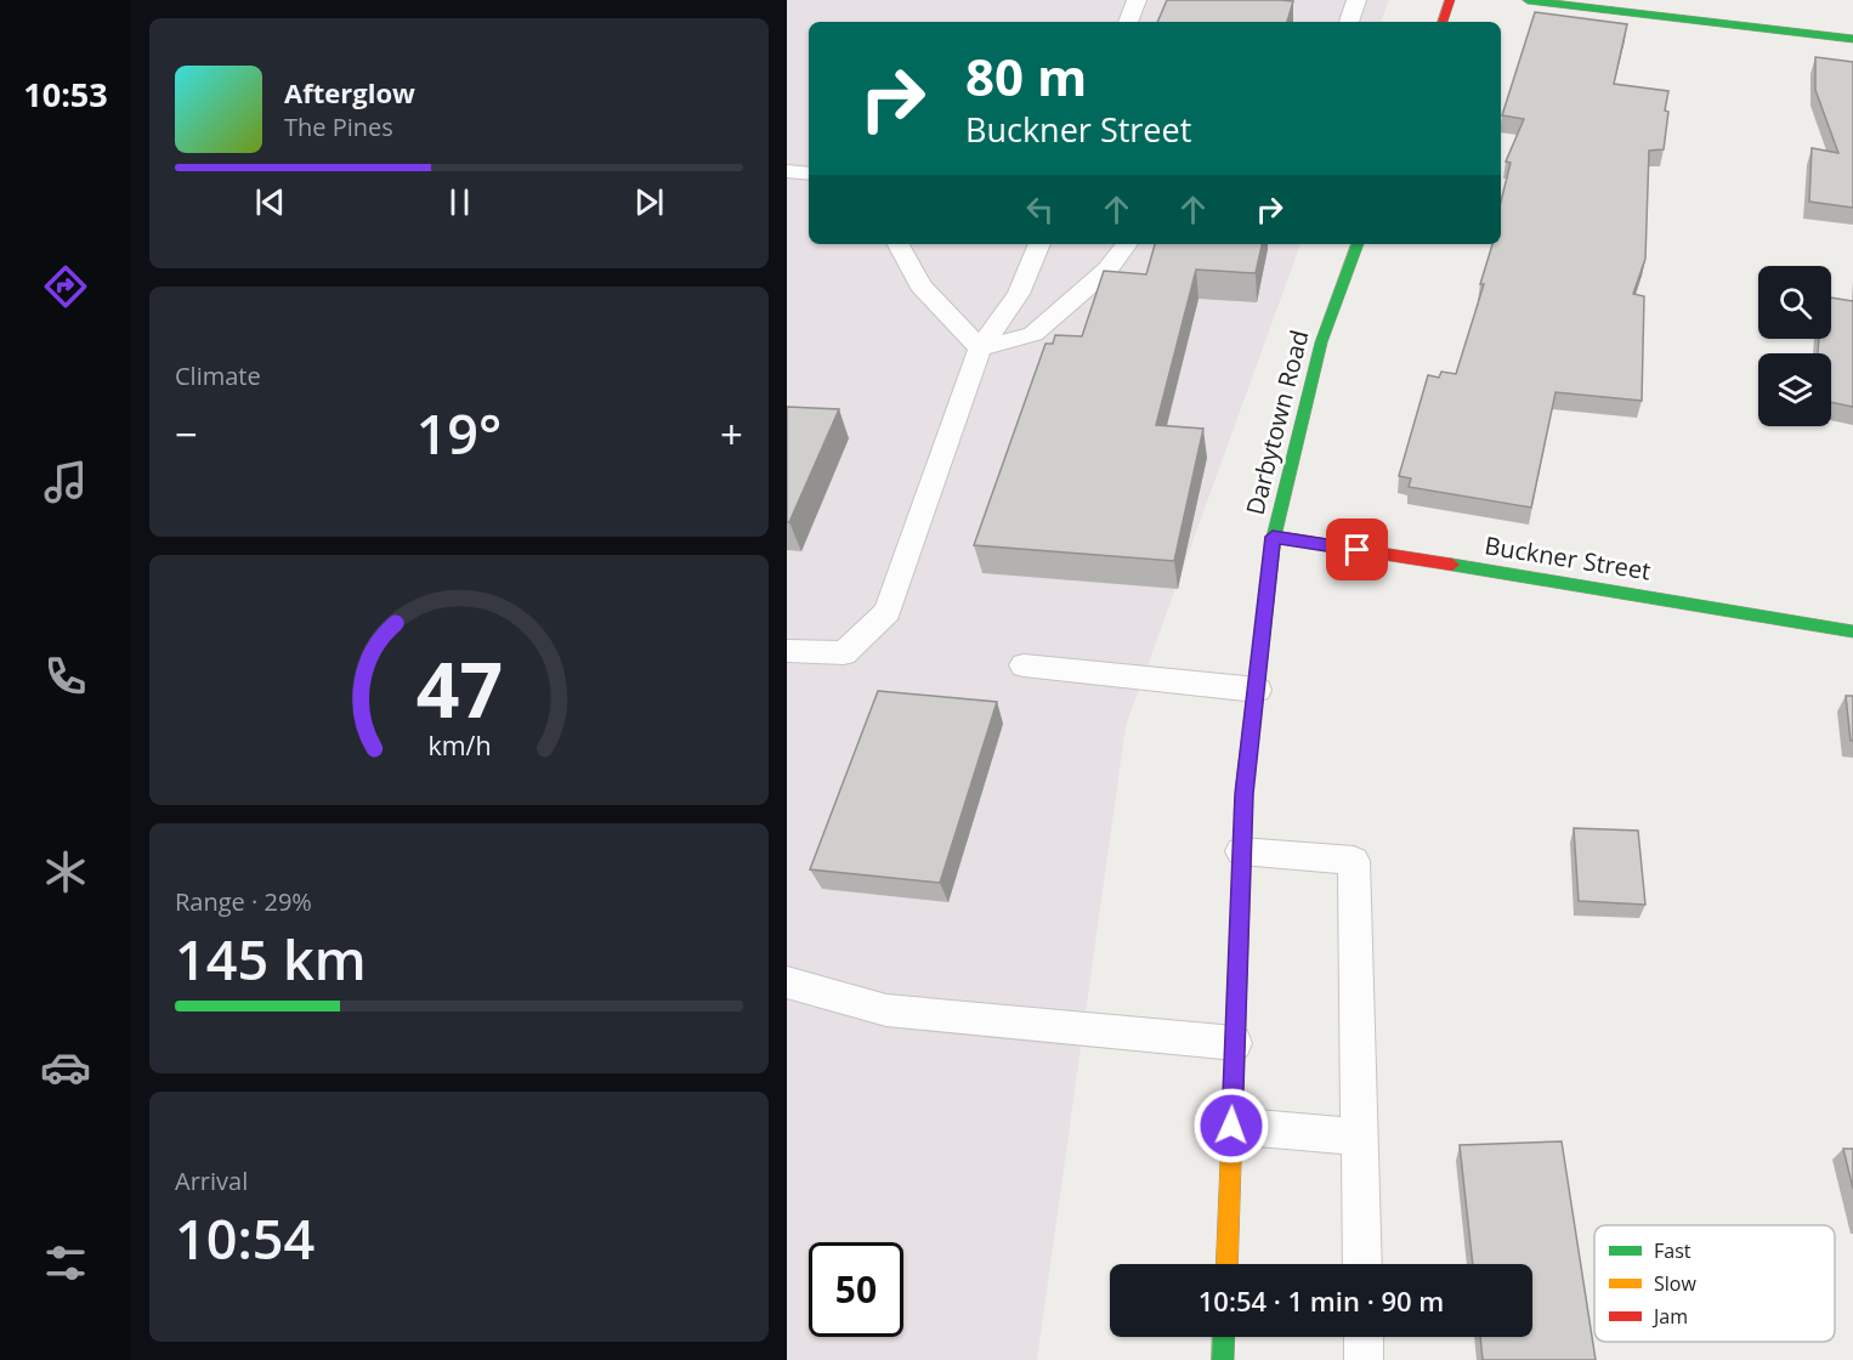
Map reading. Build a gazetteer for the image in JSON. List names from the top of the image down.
{
  "streets": {
    "main road": ["Darbytown Road", "Buckner Street"]
  },
  "crossings": [
    ["Darbytown Road", "Buckner Street"]
  ],
  "legend": ["Fast", "Slow", "Jam"],
  "page": {
    "tabs": "10:53",
    "turn": ["80 m", "Buckner Street"],
    "song": ["Afterglow", "The Pines"],
    "tile": [
      "Climate",
      ["Range · 29%", "145 km"],
      ["Arrival", "10:54"]
    ],
    "heat": ["−", "19°", "+"],
    "limit": "50",
    "trip": "10:54 · 1 min · 90 m",
    "gauge": ["47", "km/h"]
  }
}
